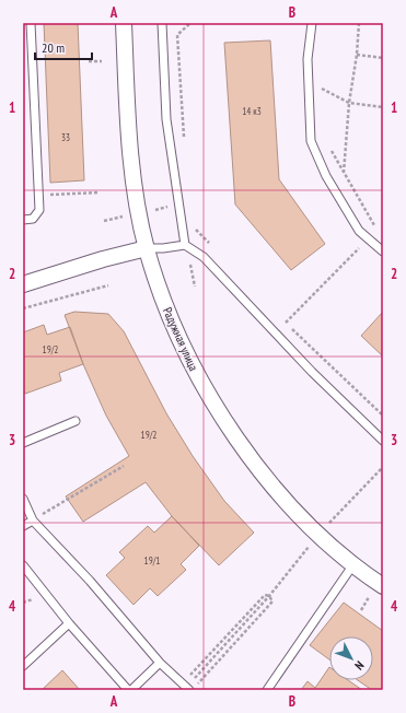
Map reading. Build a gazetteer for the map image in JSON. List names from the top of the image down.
{
  "streets": {
    "street": ["Радужная улица"]
  },
  "house_numbers": [
    "14 к3",
    "33",
    "19/2",
    "19/2",
    "19/1"
  ],
  "scale_bar": "20 m",
  "north": "bottom right",
  "grid": {
    "columns": ["A", "B"],
    "rows": [
      "1",
      "2",
      "3",
      "4"
    ]
  }
}
